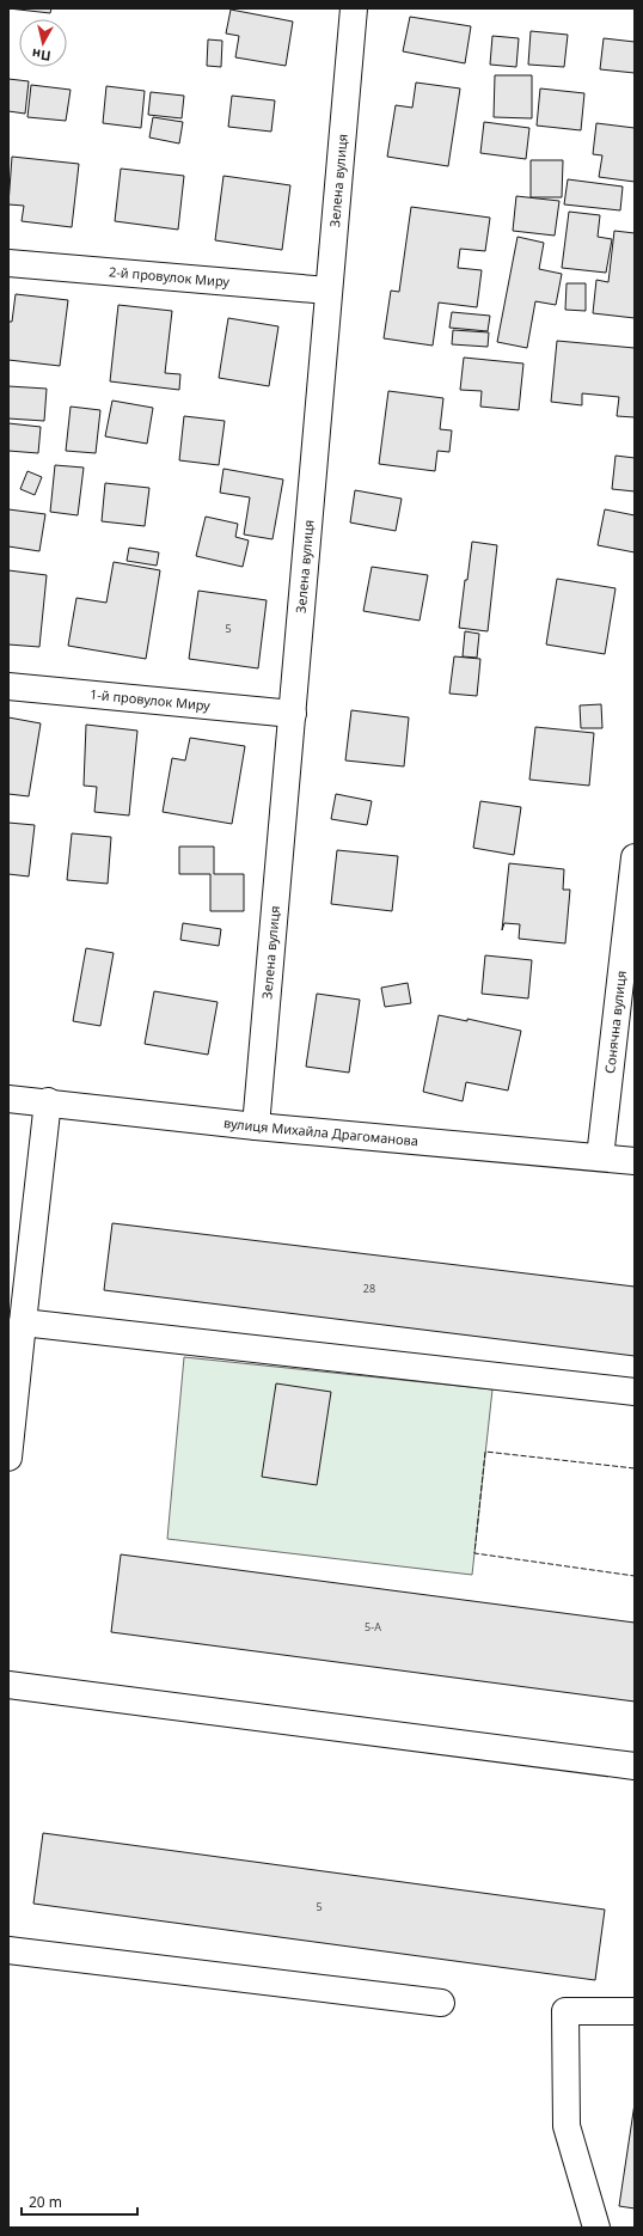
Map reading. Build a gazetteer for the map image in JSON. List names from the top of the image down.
{
  "streets": {
    "street": [
      "Зелена вулиця",
      "2-й провулок Миру",
      "1-й провулок Миру",
      "Сонячна вулиця",
      "вулиця Михайла Драгоманова"
    ]
  },
  "crossings": [
    ["Зелена вулиця", "2-й провулок Миру"],
    ["Зелена вулиця", "1-й провулок Миру"],
    ["Зелена вулиця", "вулиця Михайла Драгоманова"],
    ["Сонячна вулиця", "вулиця Михайла Драгоманова"]
  ],
  "house_numbers": [
    "5",
    "28",
    "5-А",
    "5"
  ],
  "scale_bar": "20 m",
  "north": "bottom"
}
